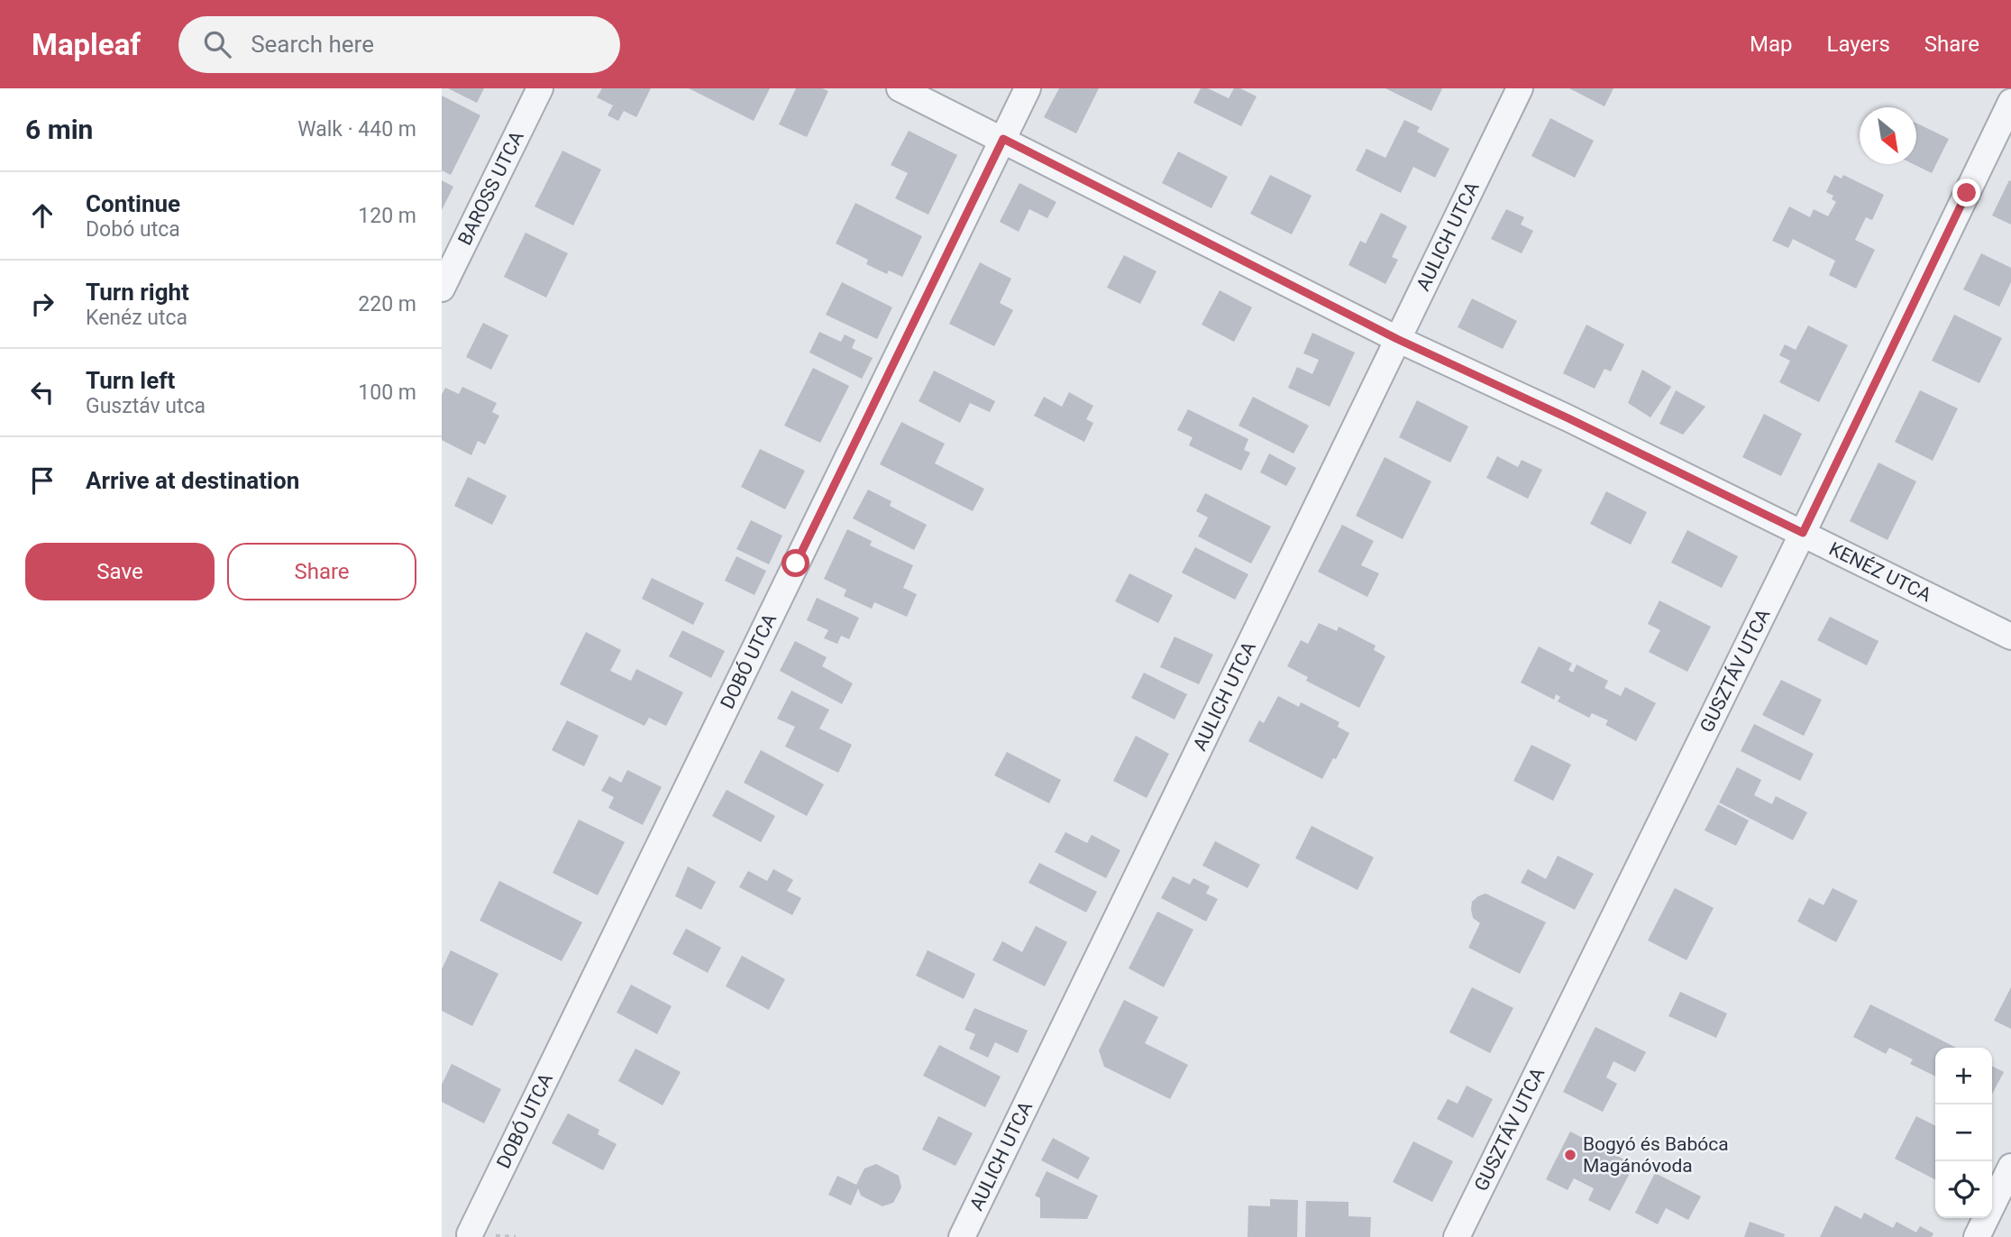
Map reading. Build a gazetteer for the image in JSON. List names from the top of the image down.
{
  "streets": {
    "street": [
      "BAROSS UTCA",
      "AULICH UTCA",
      "KENÉZ UTCA",
      "DOBÓ UTCA",
      "GUSZTÁV UTCA"
    ]
  },
  "crossings": [
    ["AULICH UTCA", "KENÉZ UTCA"],
    ["KENÉZ UTCA", "DOBÓ UTCA"],
    ["KENÉZ UTCA", "GUSZTÁV UTCA"]
  ],
  "places": ["Bogyó és Babóca Magánóvoda"],
  "north": "bottom right",
  "page": {
    "header": "Mapleaf",
    "search": "Search here",
    "nav": ["Map", "Layers", "Share"],
    "heading": ["6 min", "Walk · 440 m"],
    "list": [
      ["Continue", "Dobó utca", "120 m"],
      ["Turn right", "Kenéz utca", "220 m"],
      ["Turn left", "Gusztáv utca", "100 m"],
      "Arrive at destination"
    ],
    "buttons": ["Save", "Share"],
    "map_buttons": ["+", "−"]
  }
}
